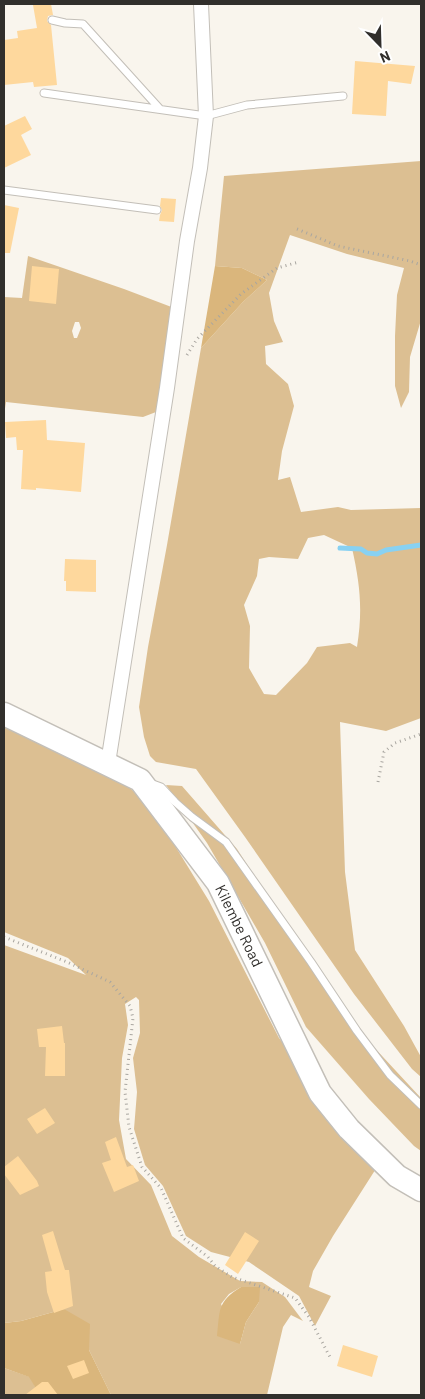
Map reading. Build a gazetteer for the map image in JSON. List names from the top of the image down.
{
  "streets": {
    "main road": ["Kilembe Road"]
  },
  "north": "bottom right"
}
